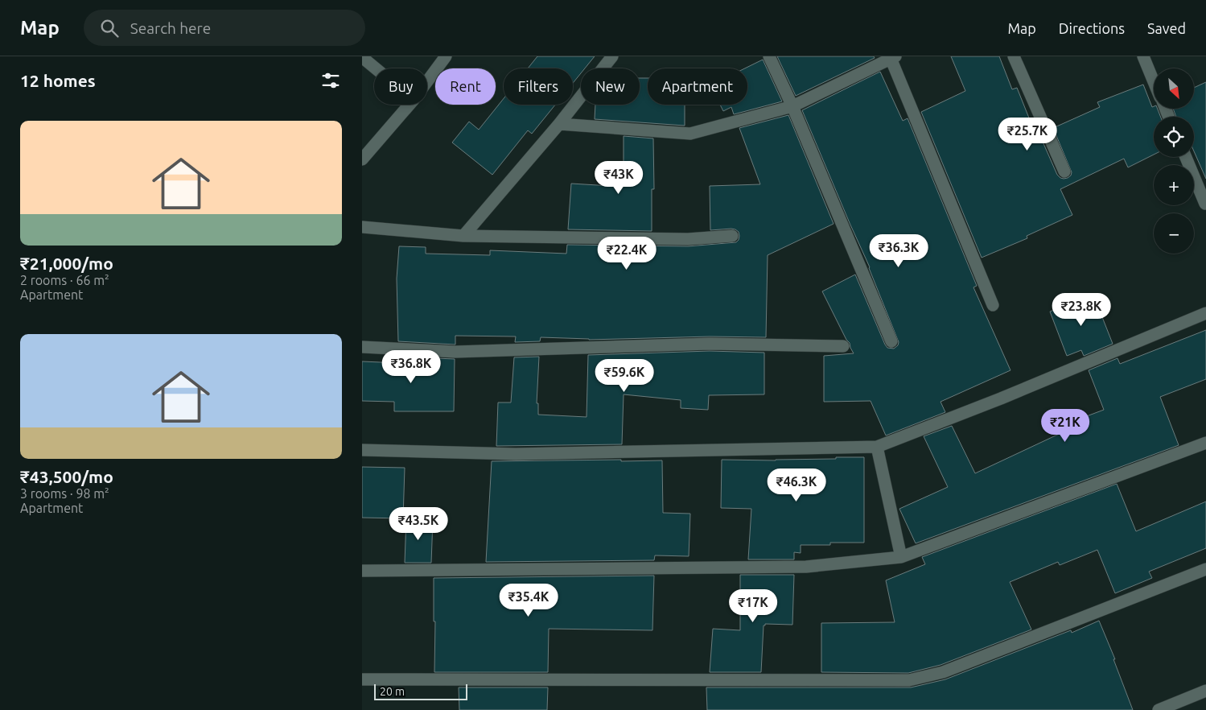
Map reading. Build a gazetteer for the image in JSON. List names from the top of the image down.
{
  "scale_bar": "20 m",
  "north": "bottom right",
  "page": {
    "header": "Map",
    "search": "Search here",
    "nav": ["Map", "Directions", "Saved"],
    "heading": "12 homes",
    "map_buttons": ["+", "−"],
    "chip": [
      "Buy",
      "Rent",
      "Filters",
      "New",
      "Apartment"
    ],
    "list": [
      {
        "name": "₹21,000/mo",
        "note": "2 rooms · 66 m² · Apartment"
      },
      {
        "name": "₹43,500/mo",
        "note": "3 rooms · 98 m² · Apartment"
      }
    ],
    "price": [
      "₹25.7K",
      "₹43K",
      "₹36.3K",
      "₹22.4K",
      "₹23.8K",
      "₹36.8K",
      "₹59.6K",
      "₹21K",
      "₹46.3K",
      "₹43.5K",
      "₹35.4K",
      "₹17K"
    ],
    "scale": "20 m"
  }
}
